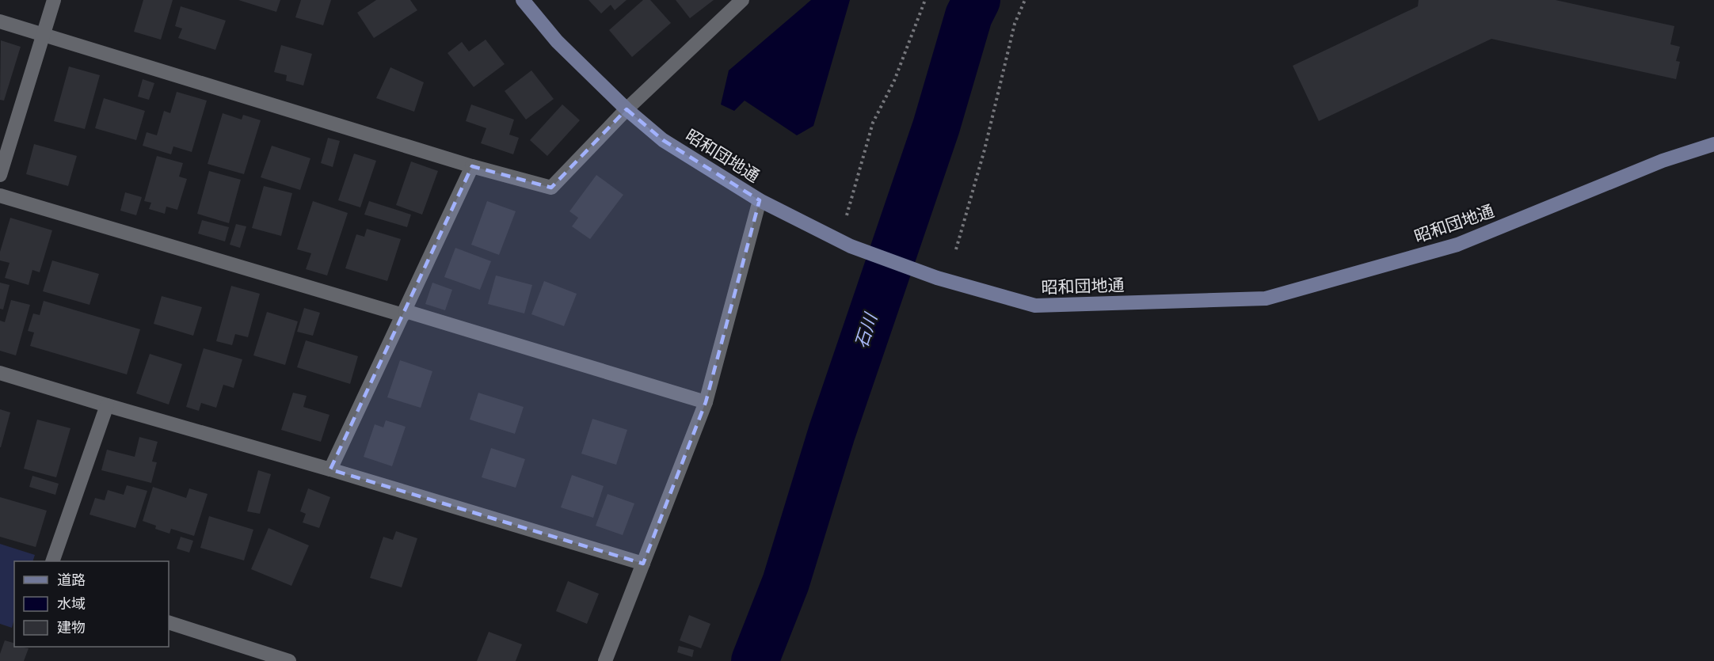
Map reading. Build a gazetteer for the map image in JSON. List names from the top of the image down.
{
  "streets": {
    "street": ["昭和団地通"]
  },
  "water": ["石川"],
  "legend": ["道路", "水域", "建物"]
}
